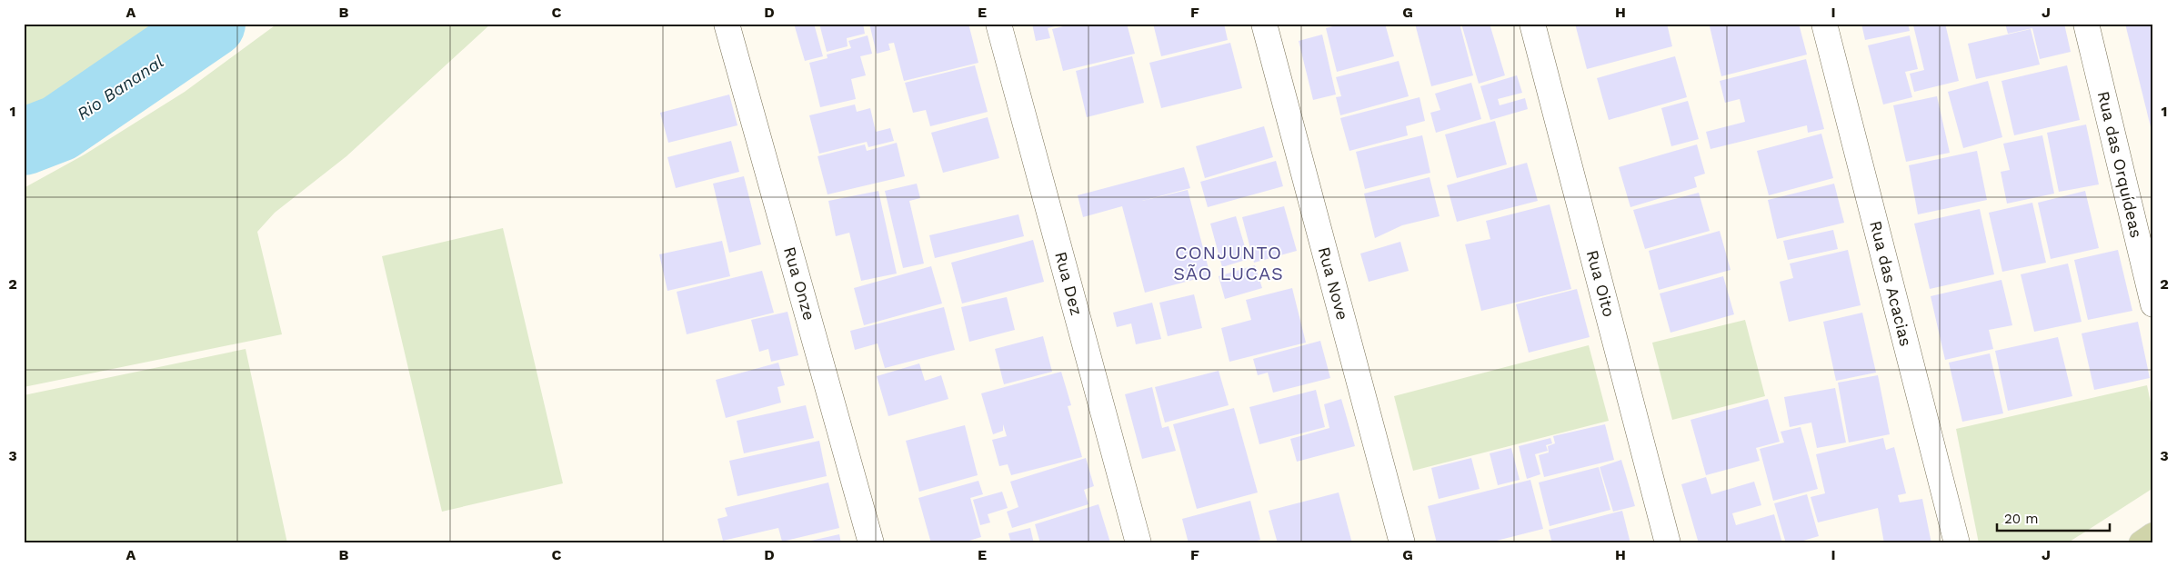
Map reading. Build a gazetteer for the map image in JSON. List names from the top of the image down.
{
  "streets": {
    "street": [
      "Rua das Orquídeas",
      "Rua Onze",
      "Rua Dez",
      "Rua Nove",
      "Rua Oito",
      "Rua das Acacias"
    ]
  },
  "districts": ["CONJUNTO SÃO LUCAS"],
  "water": ["Rio Bananal"],
  "scale_bar": "20 m",
  "grid": {
    "columns": [
      "A",
      "B",
      "C",
      "D",
      "E",
      "F",
      "G",
      "H",
      "I",
      "J"
    ],
    "rows": ["1", "2", "3"]
  }
}
